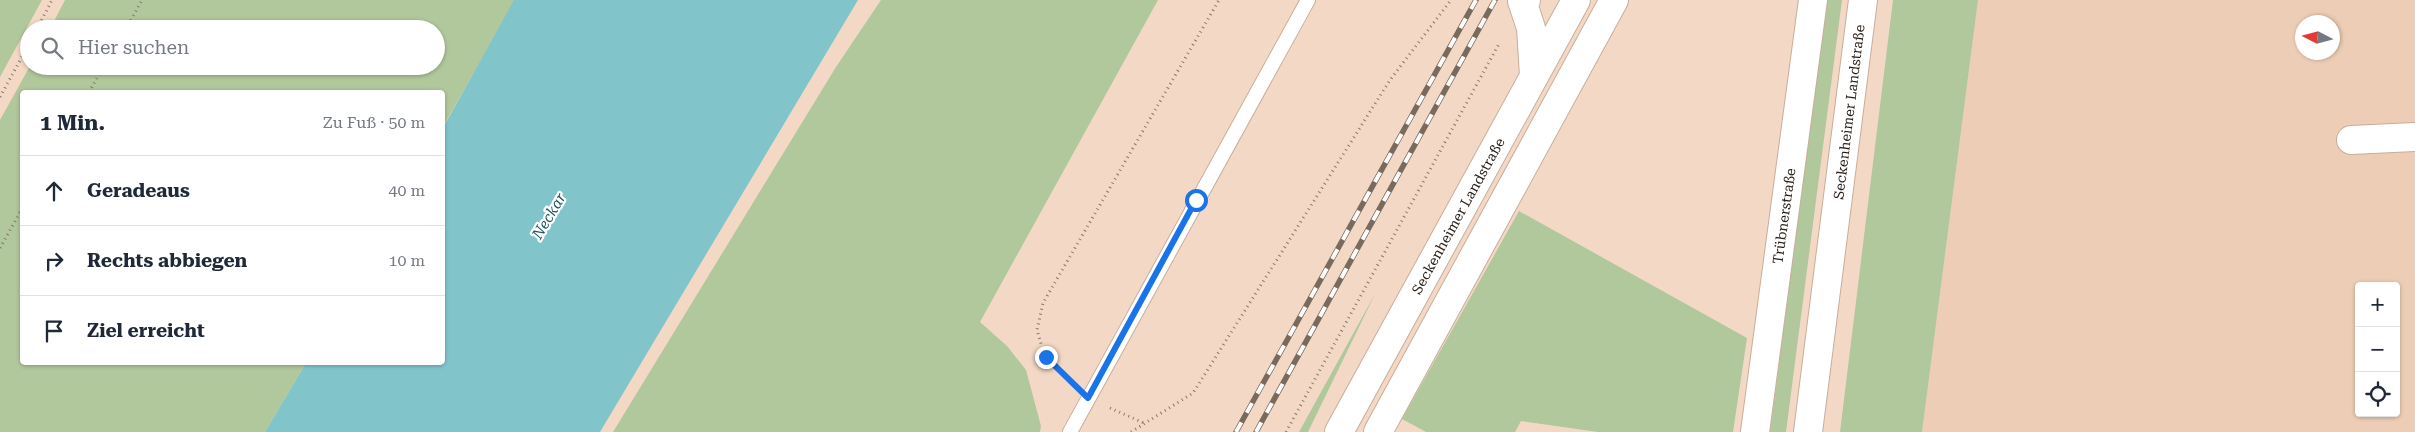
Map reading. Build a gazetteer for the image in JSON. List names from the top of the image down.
{
  "streets": {
    "main road": ["Seckenheimer Landstraße", "Trübnerstraße"]
  },
  "water": ["Neckar"],
  "north": "left",
  "page": {
    "search": "Hier suchen",
    "heading": ["1 Min.", "Zu Fuß · 50 m"],
    "list": [
      ["Geradeaus", "40 m"],
      ["Rechts abbiegen", "10 m"],
      "Ziel erreicht"
    ],
    "map_buttons": ["+", "−"]
  }
}
